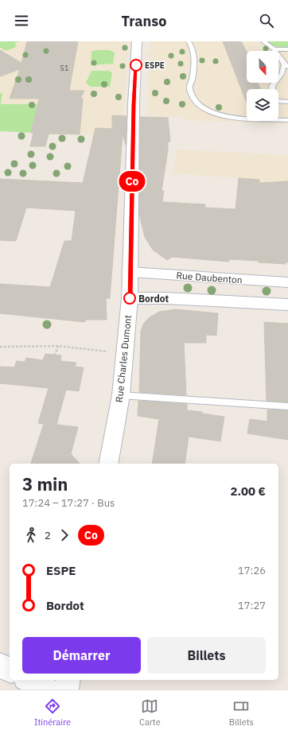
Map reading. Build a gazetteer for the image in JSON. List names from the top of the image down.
{
  "streets": {
    "street": ["Rue Daubenton", "Rue Charles Dumont"]
  },
  "crossings": [
    ["Rue Daubenton", "Rue Charles Dumont"]
  ],
  "places": ["ESPE", "Bordot"],
  "lines": ["bus line Co"],
  "house_numbers": ["51"],
  "north": "bottom",
  "page": {
    "header": "Transo",
    "on_map": "Co",
    "heading": ["3 min", "17:24 – 17:27 · Bus", "2.00 €"],
    "legs": ["2", "Co"],
    "list": [
      {
        "name": "ESPE",
        "value": "17:26"
      },
      {
        "name": "Bordot",
        "value": "17:27"
      }
    ],
    "buttons": ["Démarrer", "Billets"],
    "tabs": ["Itinéraire", "Carte", "Billets"]
  }
}
